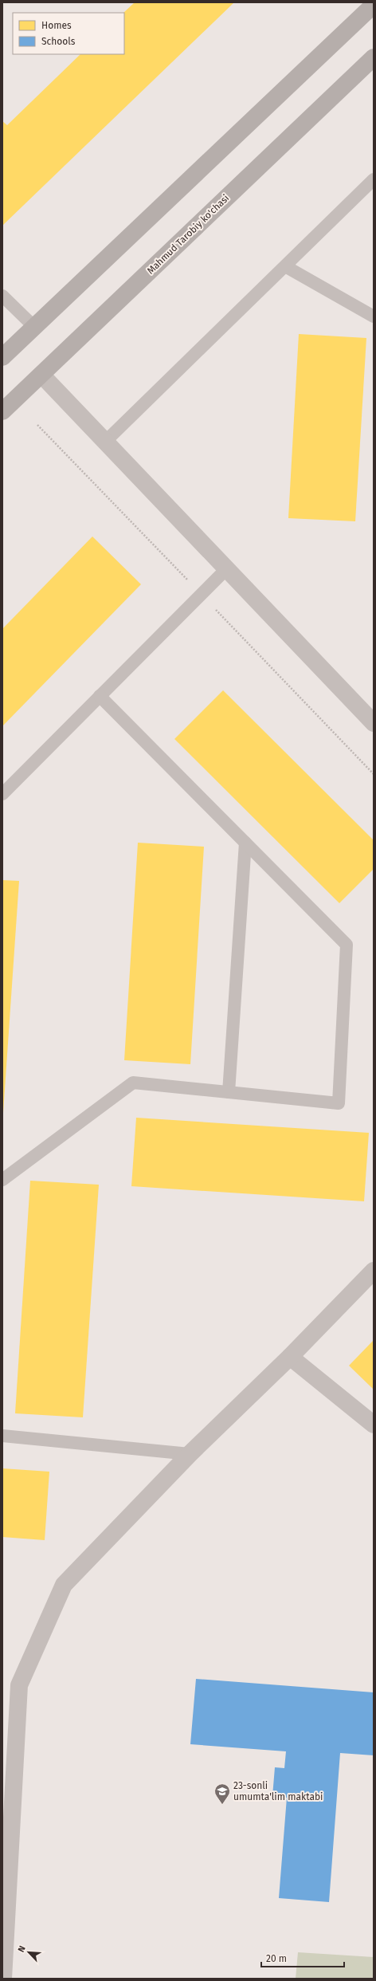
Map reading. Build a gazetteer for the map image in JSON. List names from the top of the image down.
{
  "streets": {
    "main road": ["Mahmud Tarobiy ko'chasi"]
  },
  "places": {
    "school or university": ["23-sonli umumta'lim maktabi"]
  },
  "legend": ["Homes", "Schools"],
  "scale_bar": "20 m",
  "north": "top left"
}
